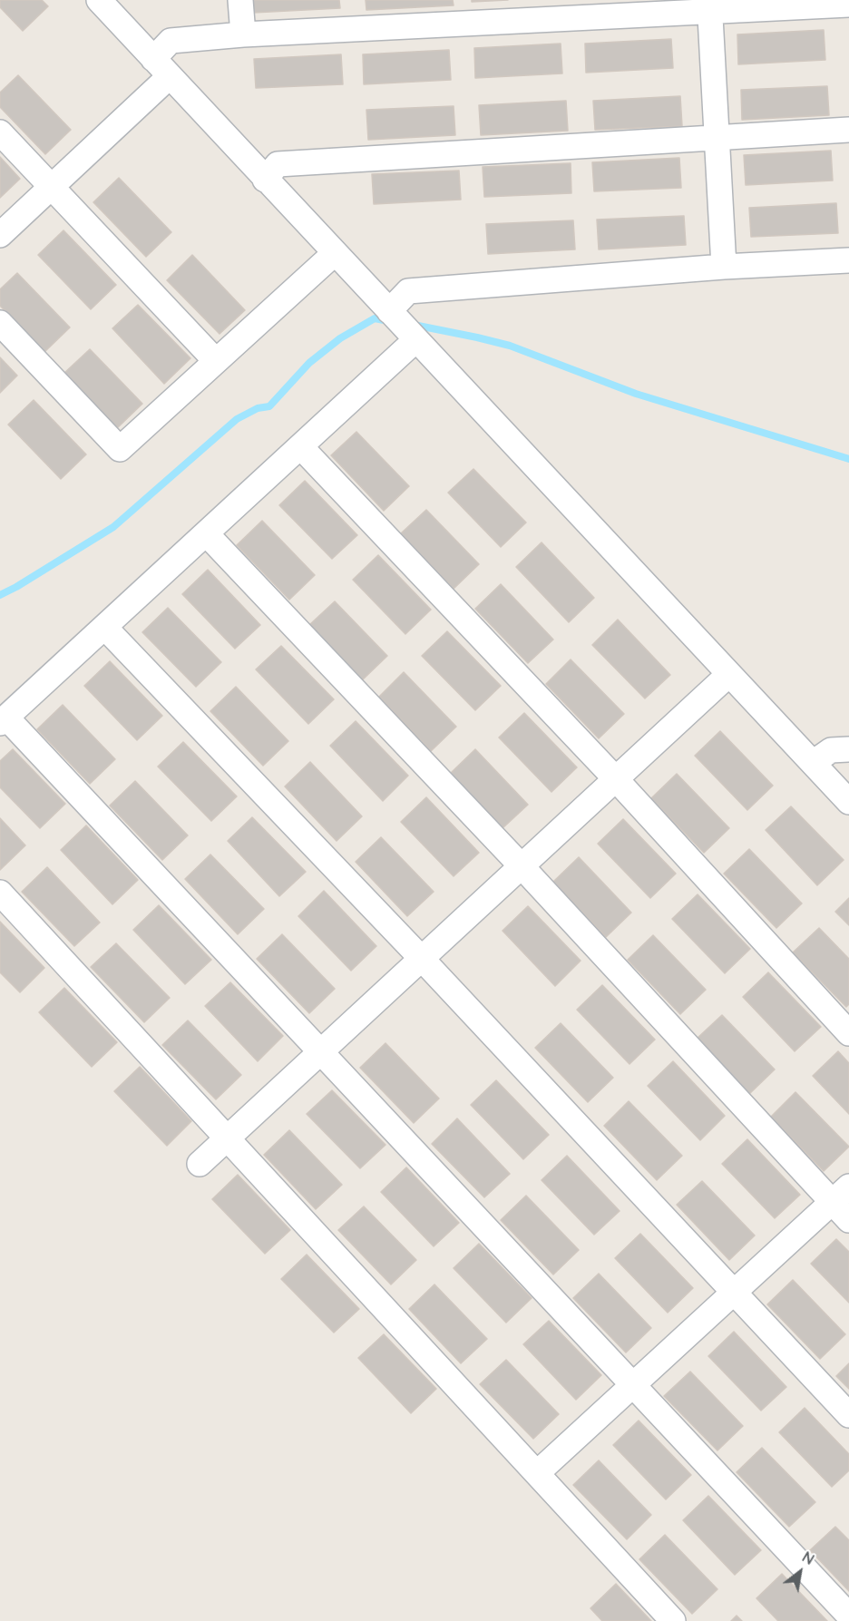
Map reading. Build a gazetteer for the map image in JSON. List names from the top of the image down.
{
  "north": "top right"
}
